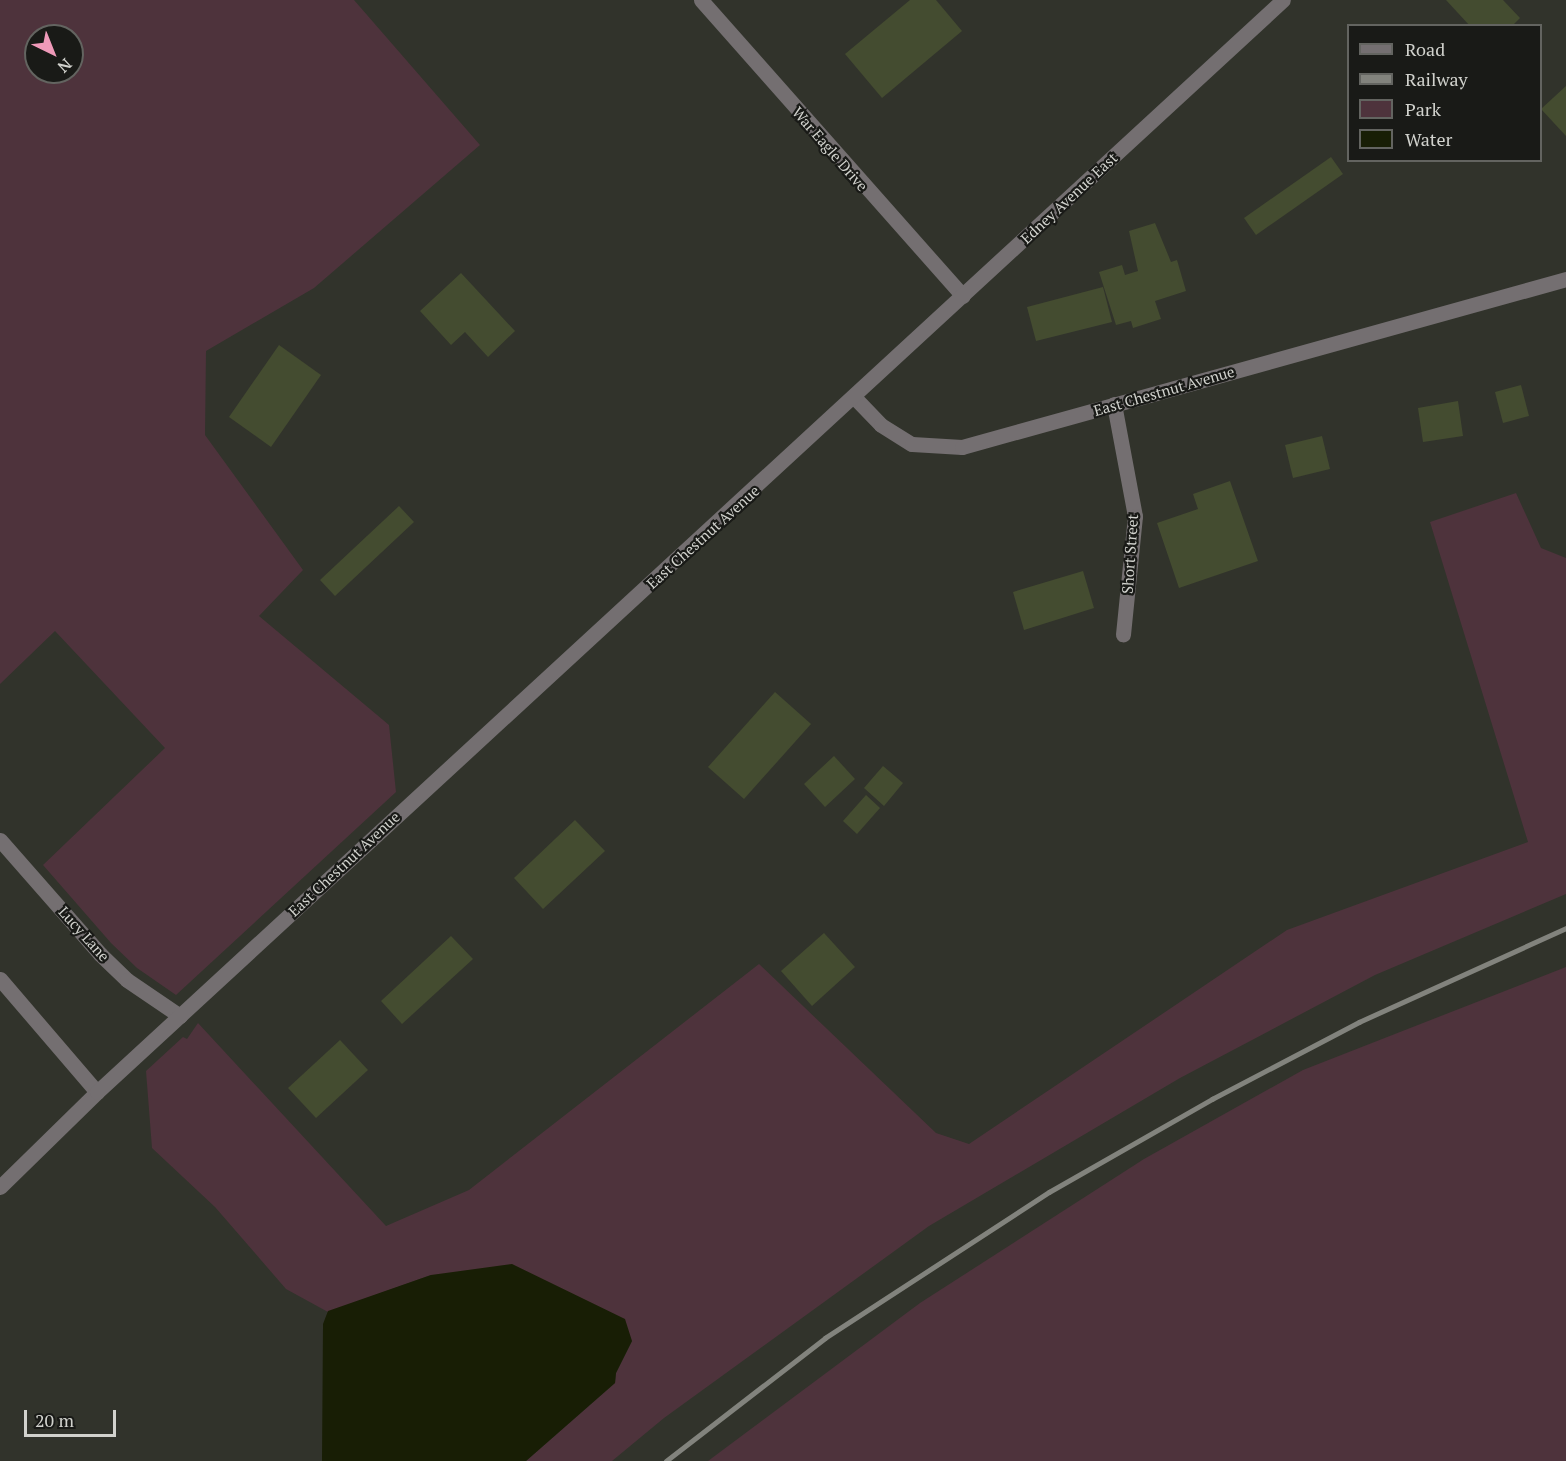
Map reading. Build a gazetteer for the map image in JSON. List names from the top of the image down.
{
  "streets": {
    "street": [
      "War Eagle Drive",
      "Edney Avenue East",
      "East Chestnut Avenue",
      "Short Street",
      "Lucy Lane"
    ]
  },
  "crossings": [
    ["War Eagle Drive", "Edney Avenue East"],
    ["Edney Avenue East", "East Chestnut Avenue"],
    ["East Chestnut Avenue", "Short Street"],
    ["East Chestnut Avenue", "Lucy Lane"]
  ],
  "legend": [
    "Road",
    "Railway",
    "Park",
    "Water"
  ],
  "scale_bar": "20 m",
  "north": "bottom right"
}
